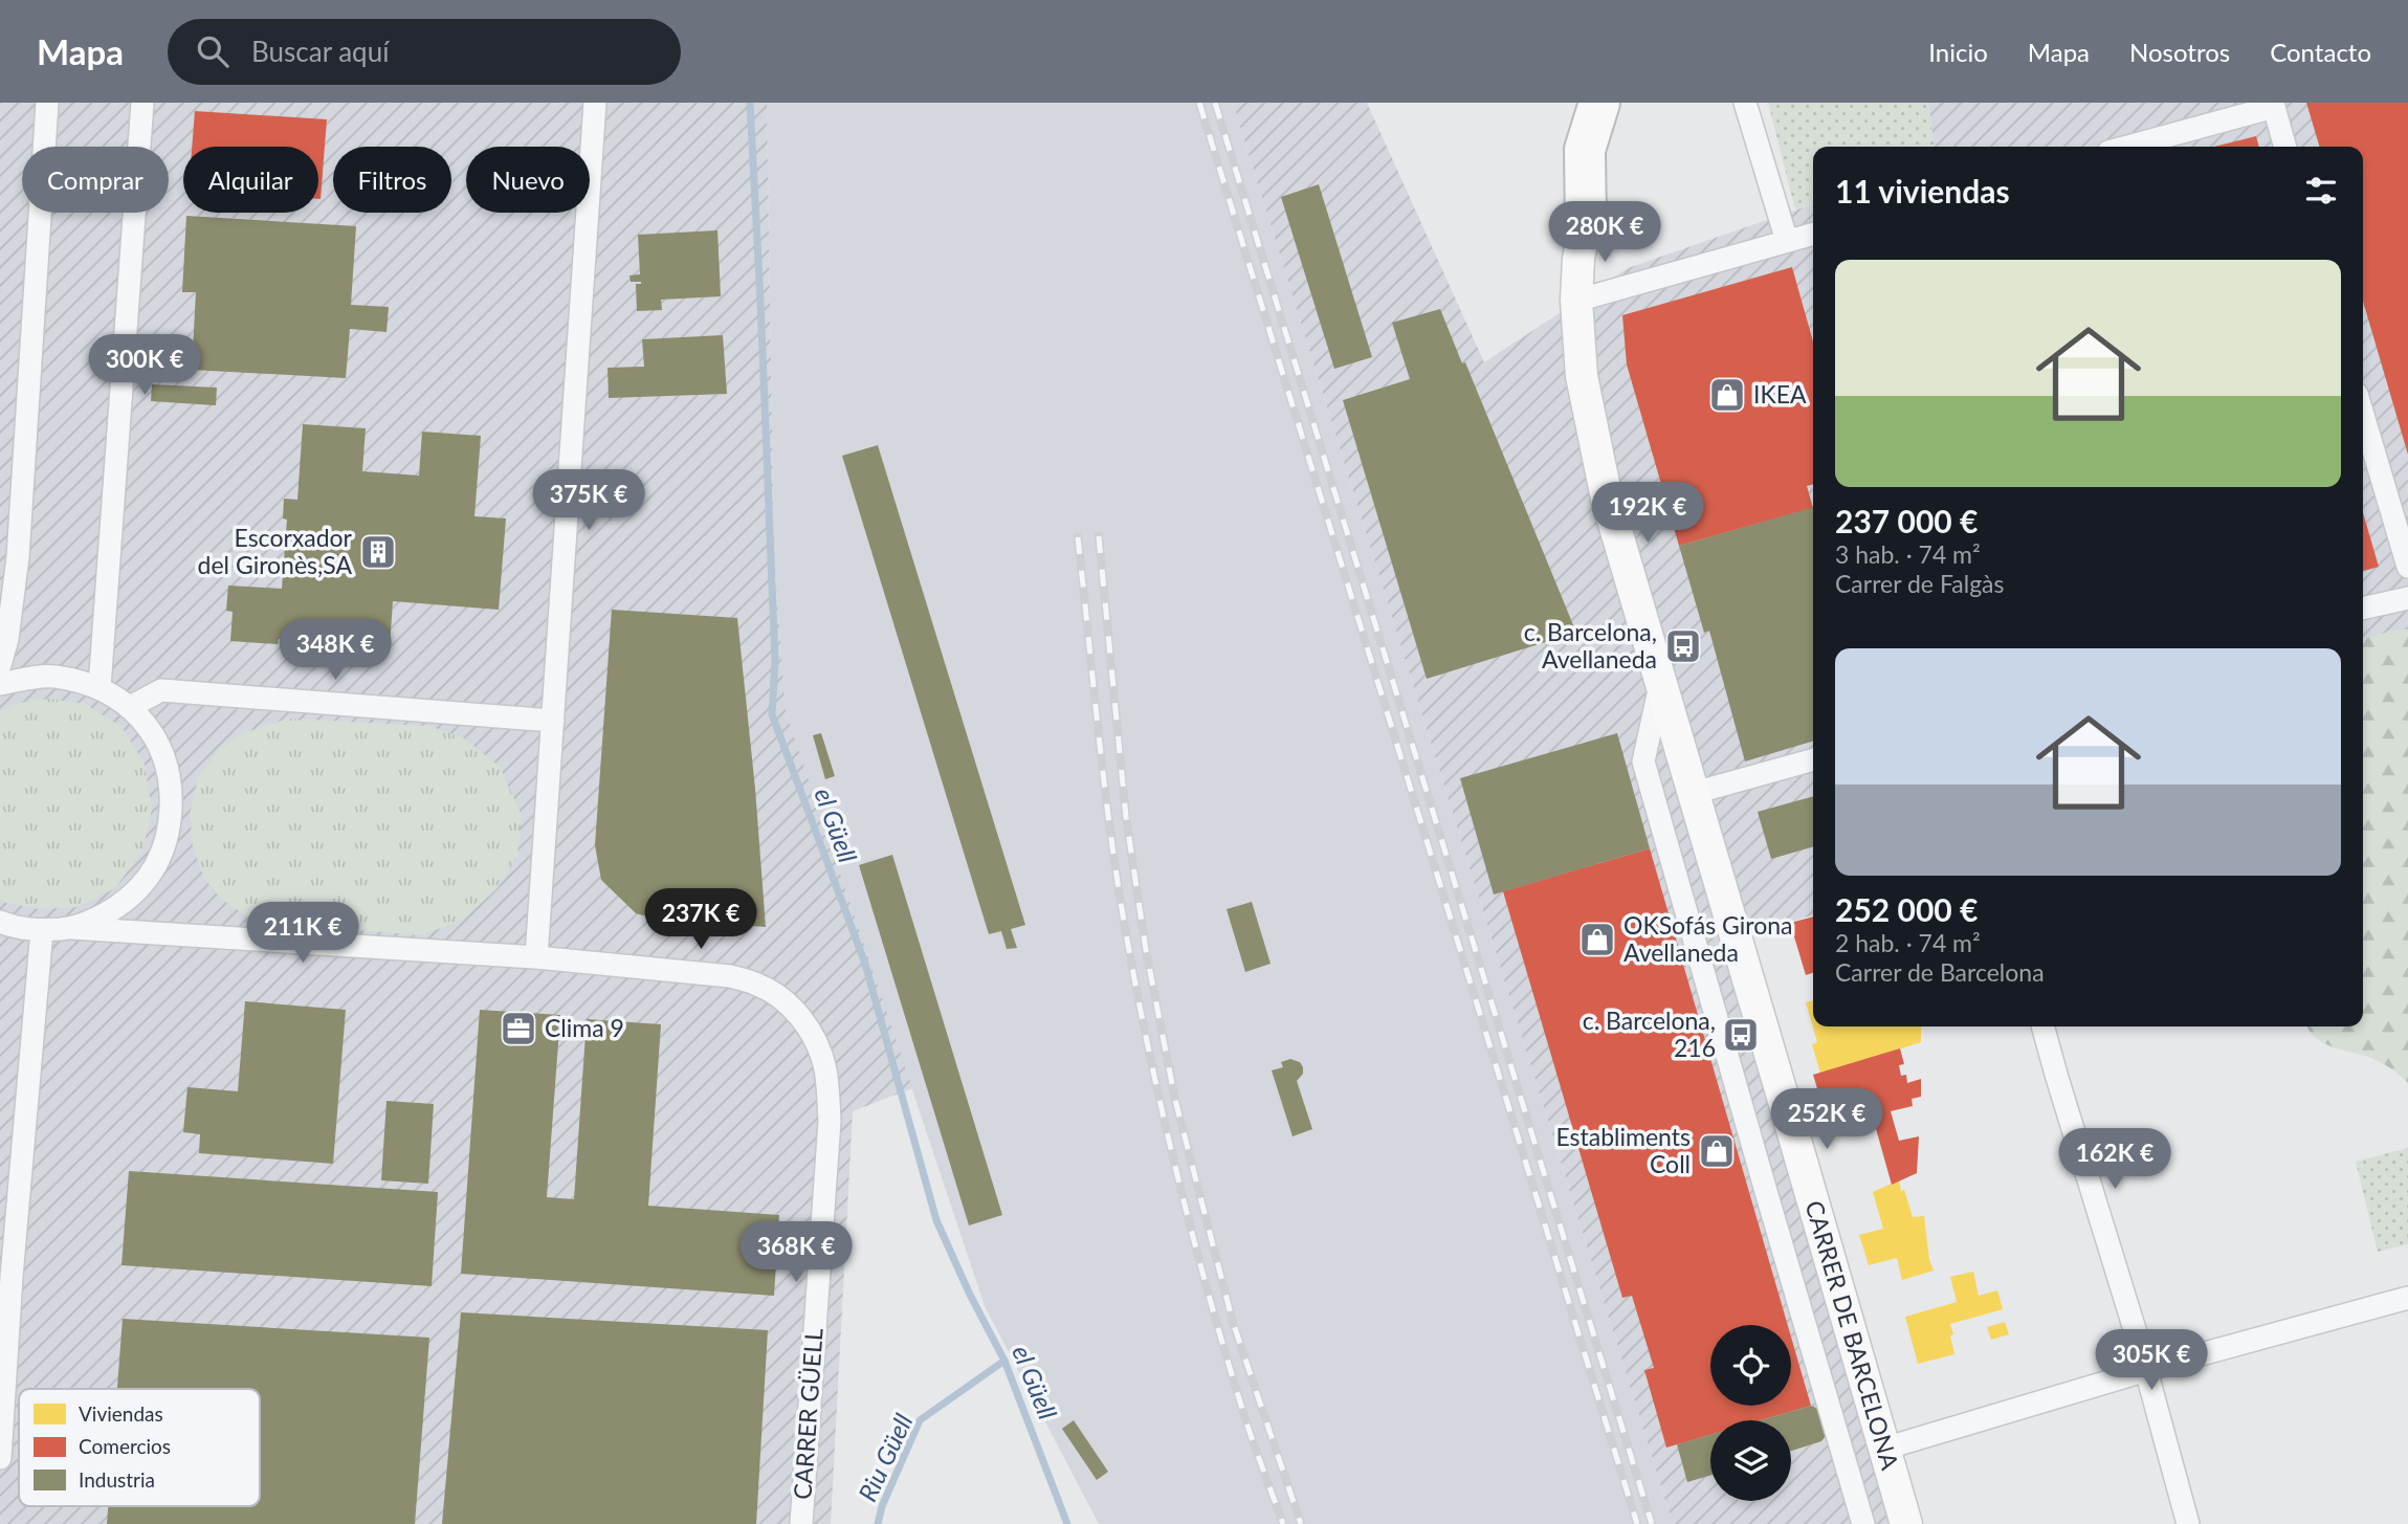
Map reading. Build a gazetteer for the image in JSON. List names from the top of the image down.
{
  "streets": {
    "main road": ["CARRER DE BARCELONA"],
    "street": ["CARRER GÜELL"]
  },
  "water": ["el Güell", "Riu Güell"],
  "places": {
    "shop": ["IKEA", "OKSofás Girona Avellaneda", "Establiments Coll"],
    "building": ["Escorxador del Gironès,SA"],
    "bus stop": ["c. Barcelona, Avellaneda", "c. Barcelona, 216"],
    "office": ["Clima 9"]
  },
  "legend": ["Viviendas", "Comercios", "Industria"],
  "page": {
    "header": "Mapa",
    "search": "Buscar aquí",
    "nav": [
      "Inicio",
      "Mapa",
      "Nosotros",
      "Contacto"
    ],
    "chip": [
      "Comprar",
      "Alquilar",
      "Filtros",
      "Nuevo"
    ],
    "heading": "11 viviendas",
    "price": [
      "280K €",
      "300K €",
      "375K €",
      "192K €",
      "348K €",
      "237K €",
      "211K €",
      "252K €",
      "162K €",
      "368K €",
      "305K €"
    ],
    "list": [
      {
        "name": "237 000 €",
        "note": "3 hab. · 74 m² · Carrer de Falgàs"
      },
      {
        "name": "252 000 €",
        "note": "2 hab. · 74 m² · Carrer de Barcelona"
      }
    ]
  }
}
